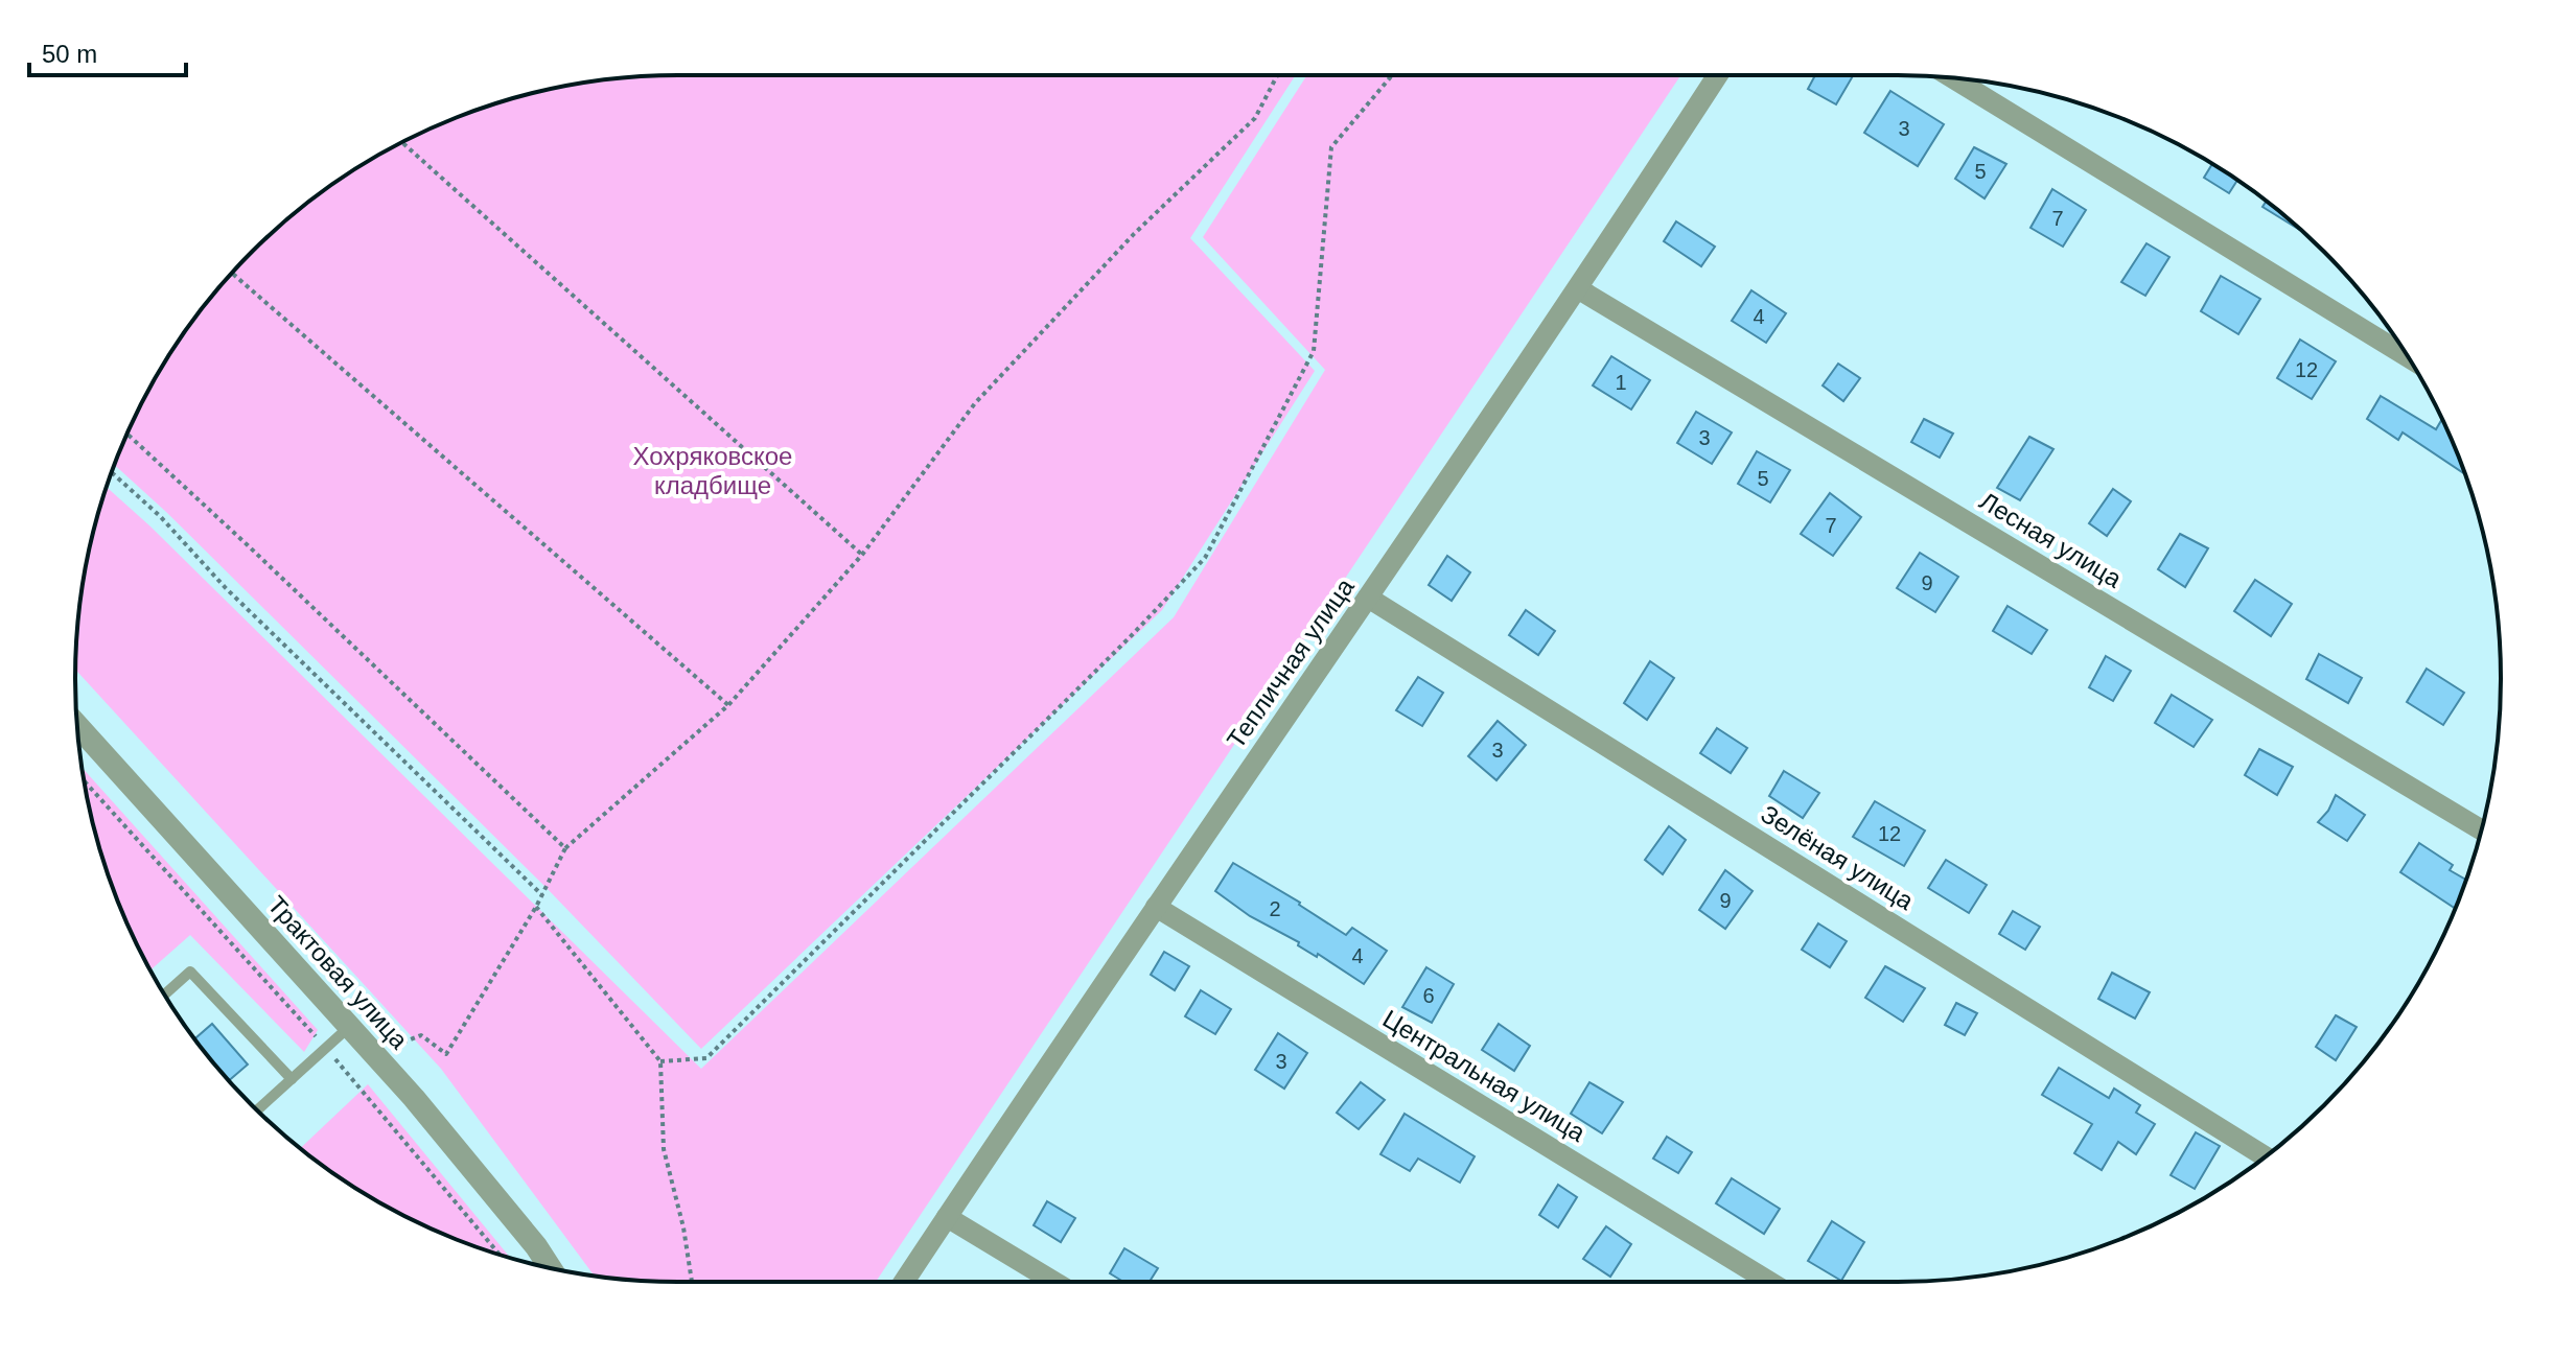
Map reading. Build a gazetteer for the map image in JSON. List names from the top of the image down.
{
  "streets": {
    "street": [
      "Лесная улица",
      "Тепличная улица",
      "Зелёная улица",
      "Трактовая улица",
      "Центральная улица"
    ]
  },
  "crossings": [
    ["Лесная улица", "Тепличная улица"],
    ["Тепличная улица", "Зелёная улица"],
    ["Тепличная улица", "Центральная улица"]
  ],
  "parks": ["Хохряковское кладбище"],
  "house_numbers": [
    "3",
    "5",
    "7",
    "4",
    "12",
    "1",
    "3",
    "5",
    "7",
    "9",
    "3",
    "12",
    "9",
    "2",
    "4",
    "6",
    "3"
  ],
  "scale_bar": "50 m"
}
